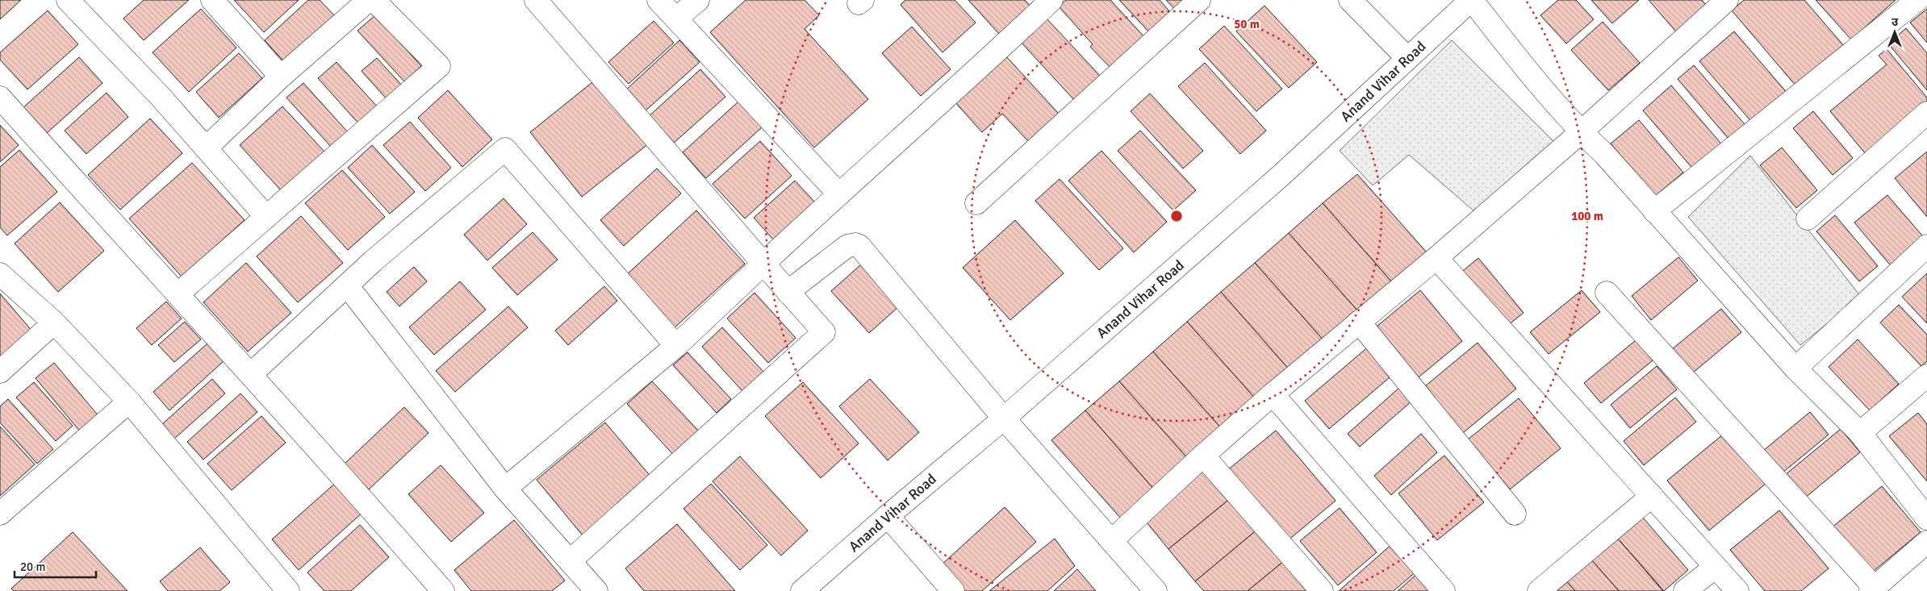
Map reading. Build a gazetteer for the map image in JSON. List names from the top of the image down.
{
  "streets": {
    "street": ["Anand Vihar Road"]
  },
  "scale_bar": "20 m",
  "north": "top",
  "rings": ["50 m", "100 m"]
}
